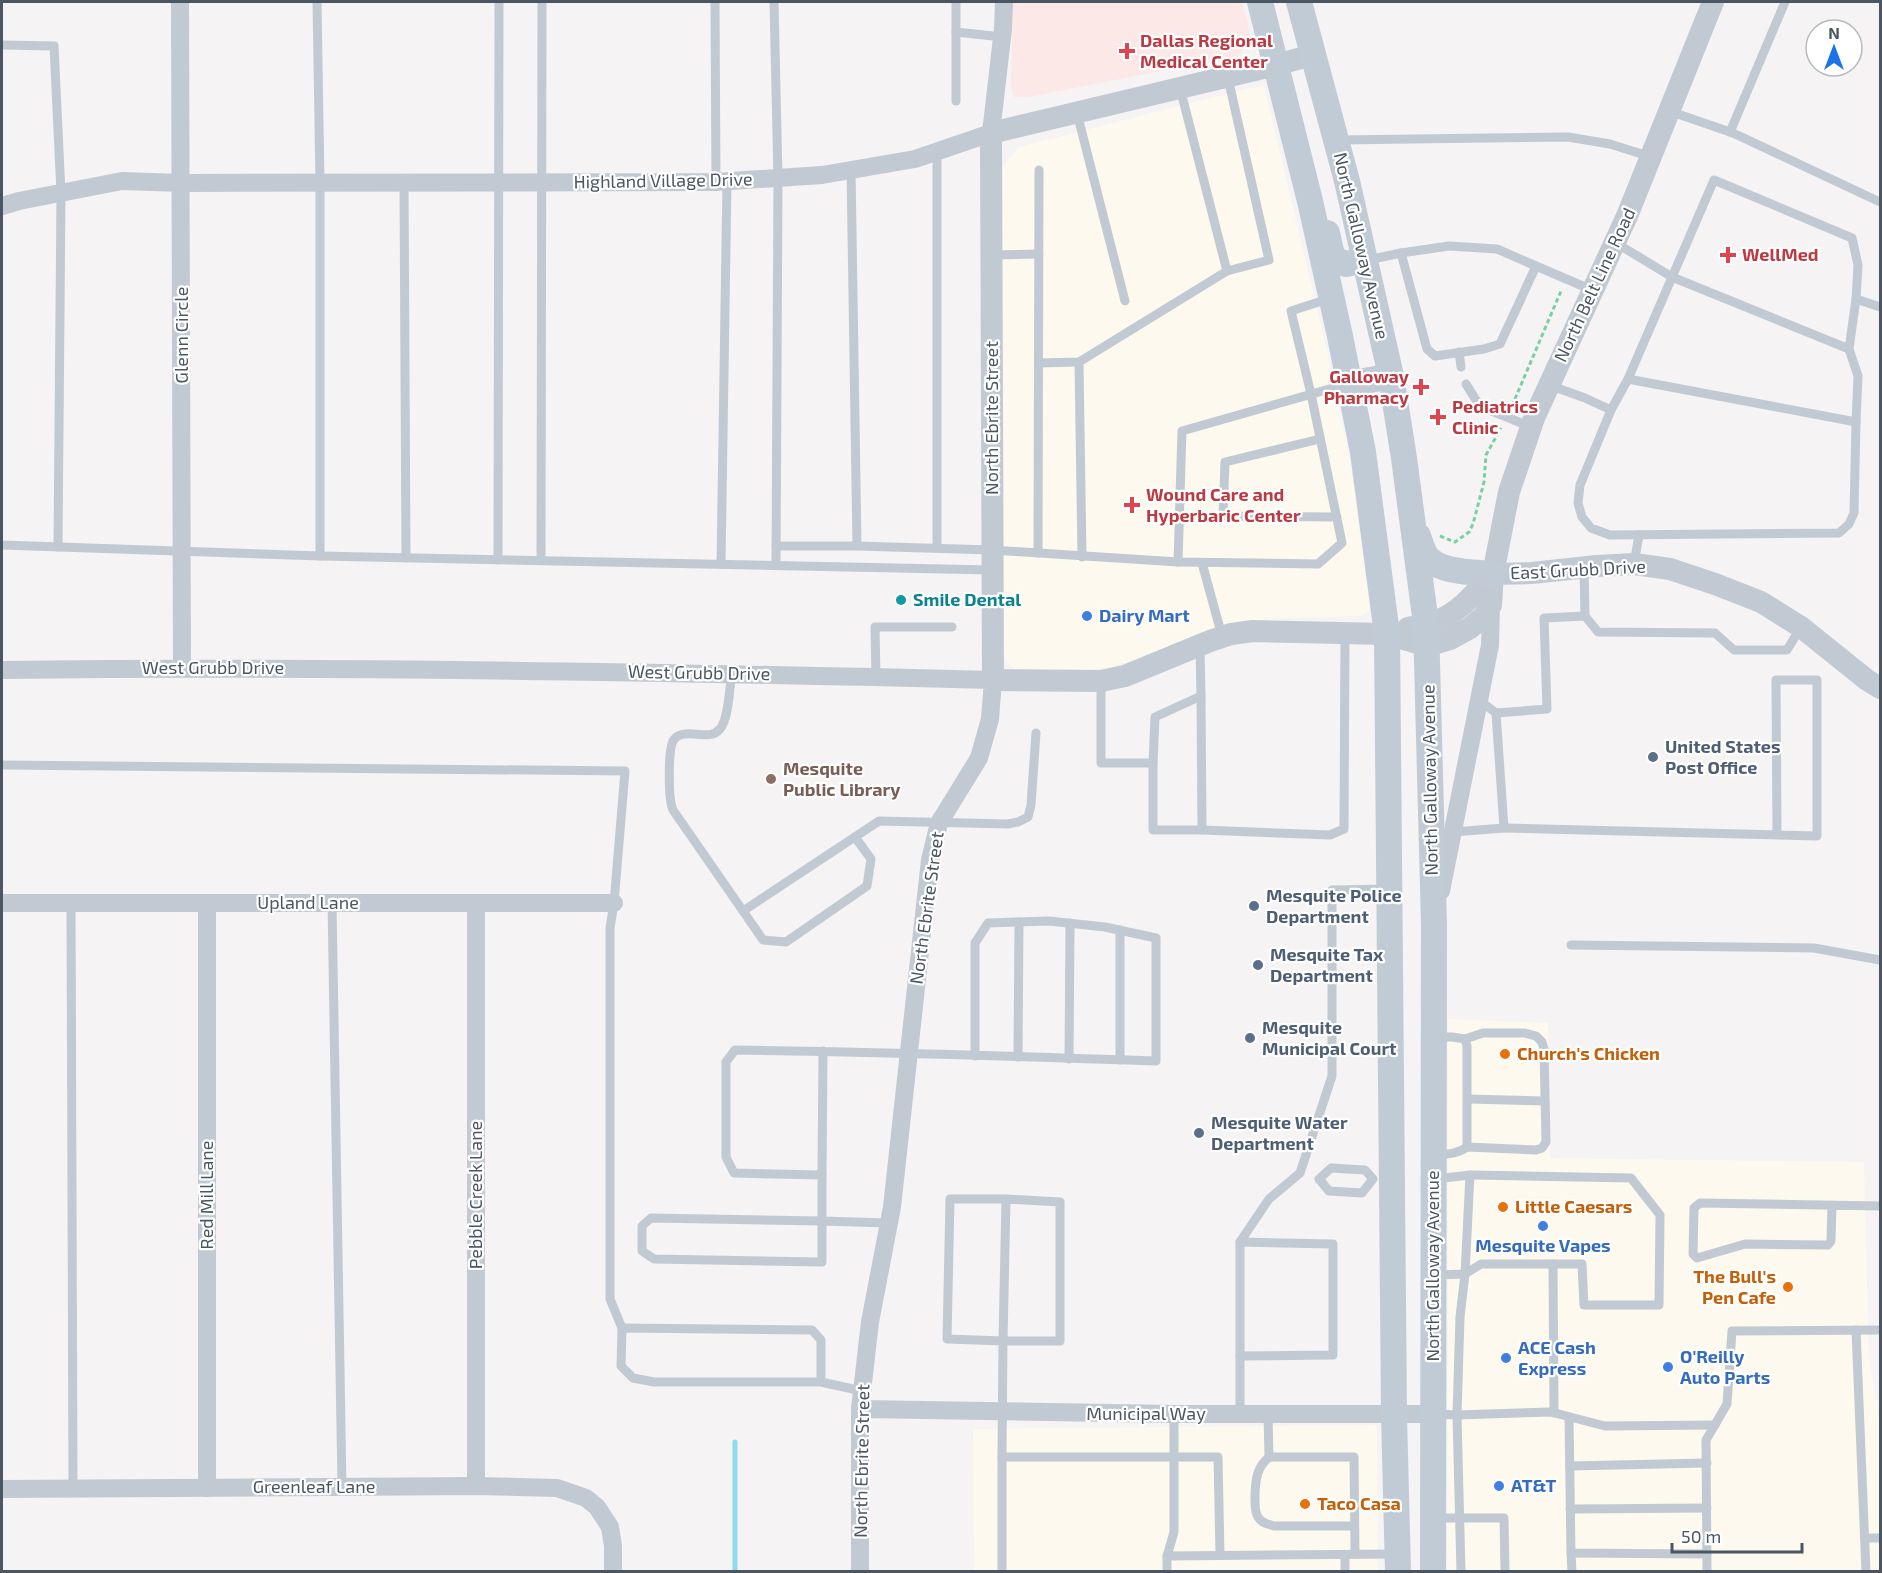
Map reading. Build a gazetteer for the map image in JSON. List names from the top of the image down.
{
  "streets": {
    "main road": ["North Galloway Avenue"],
    "street": [
      "Highland Village Drive",
      "North Belt Line Road",
      "Glenn Circle",
      "North Ebrite Street",
      "East Grubb Drive",
      "West Grubb Drive",
      "Upland Lane",
      "Red Mill Lane",
      "Pebble Creek Lane",
      "Municipal Way",
      "Greenleaf Lane"
    ]
  },
  "crossings": [
    ["Highland Village Drive", "North Galloway Avenue"],
    ["Highland Village Drive", "Glenn Circle"],
    ["Highland Village Drive", "North Ebrite Street"],
    ["North Galloway Avenue", "West Grubb Drive"],
    ["North Galloway Avenue", "Municipal Way"],
    ["North Belt Line Road", "East Grubb Drive"],
    ["Glenn Circle", "West Grubb Drive"],
    ["North Ebrite Street", "West Grubb Drive"],
    ["North Ebrite Street", "Municipal Way"],
    ["Upland Lane", "Red Mill Lane"],
    ["Upland Lane", "Pebble Creek Lane"],
    ["Red Mill Lane", "Greenleaf Lane"],
    ["Pebble Creek Lane", "Greenleaf Lane"]
  ],
  "places": {
    "health": [
      "Dallas Regional Medical Center",
      "WellMed",
      "Galloway Pharmacy",
      "Pediatrics Clinic",
      "Wound Care and Hyperbaric Center"
    ],
    "other": [
      "Smile Dental",
      "Dairy Mart",
      "United States Post Office",
      "Mesquite Public Library",
      "Mesquite Police Department",
      "Mesquite Tax Department",
      "Mesquite Municipal Court",
      "Church's Chicken",
      "Mesquite Water Department",
      "Little Caesars",
      "Mesquite Vapes",
      "The Bull's Pen Cafe",
      "ACE Cash Express",
      "O'Reilly Auto Parts",
      "AT&T",
      "Taco Casa"
    ]
  },
  "scale_bar": "50 m",
  "north": "top"
}
